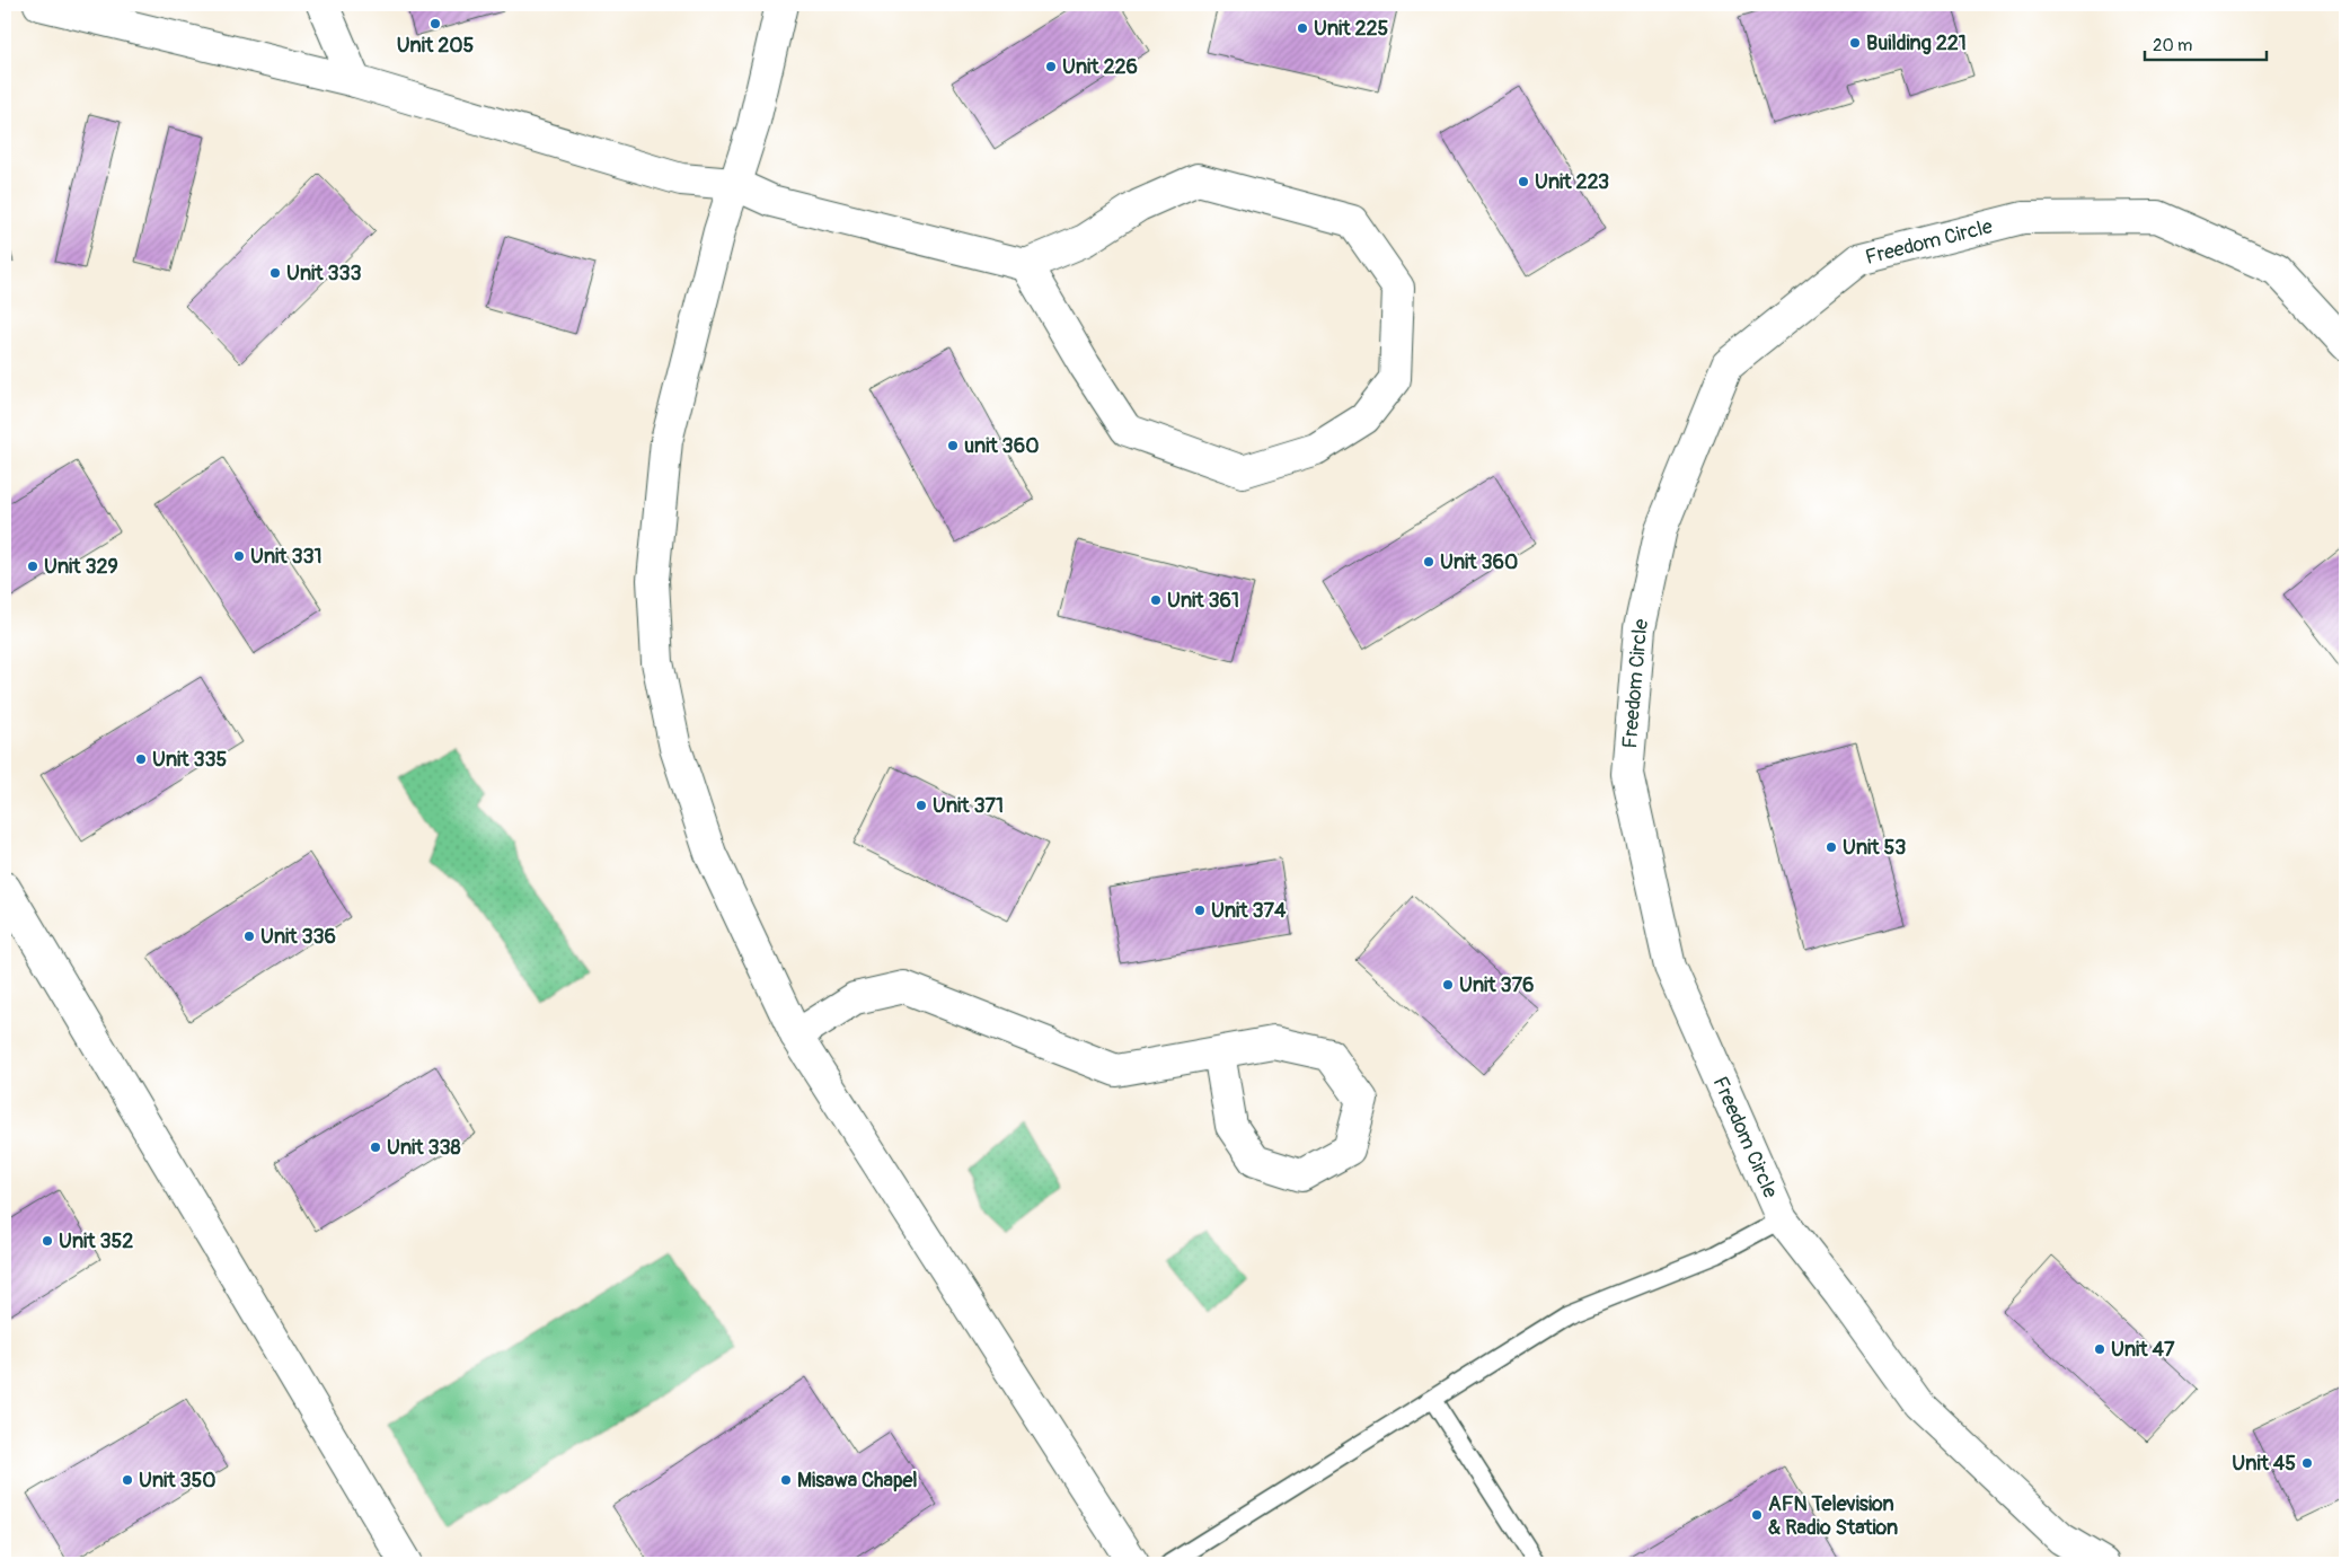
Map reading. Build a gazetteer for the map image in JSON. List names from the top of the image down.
{
  "streets": {
    "street": ["Freedom Circle"]
  },
  "places": [
    "Unit 205",
    "Unit 225",
    "Building 221",
    "Unit 226",
    "Unit 223",
    "Unit 333",
    "unit 360",
    "Unit 331",
    "Unit 360",
    "Unit 329",
    "Unit 361",
    "Unit 335",
    "Unit 371",
    "Unit 53",
    "Unit 374",
    "Unit 336",
    "Unit 376",
    "Unit 338",
    "Unit 352",
    "Unit 47",
    "Unit 45",
    "Unit 350",
    "Misawa Chapel",
    "AFN Television & Radio Station"
  ],
  "scale_bar": "20 m"
}
